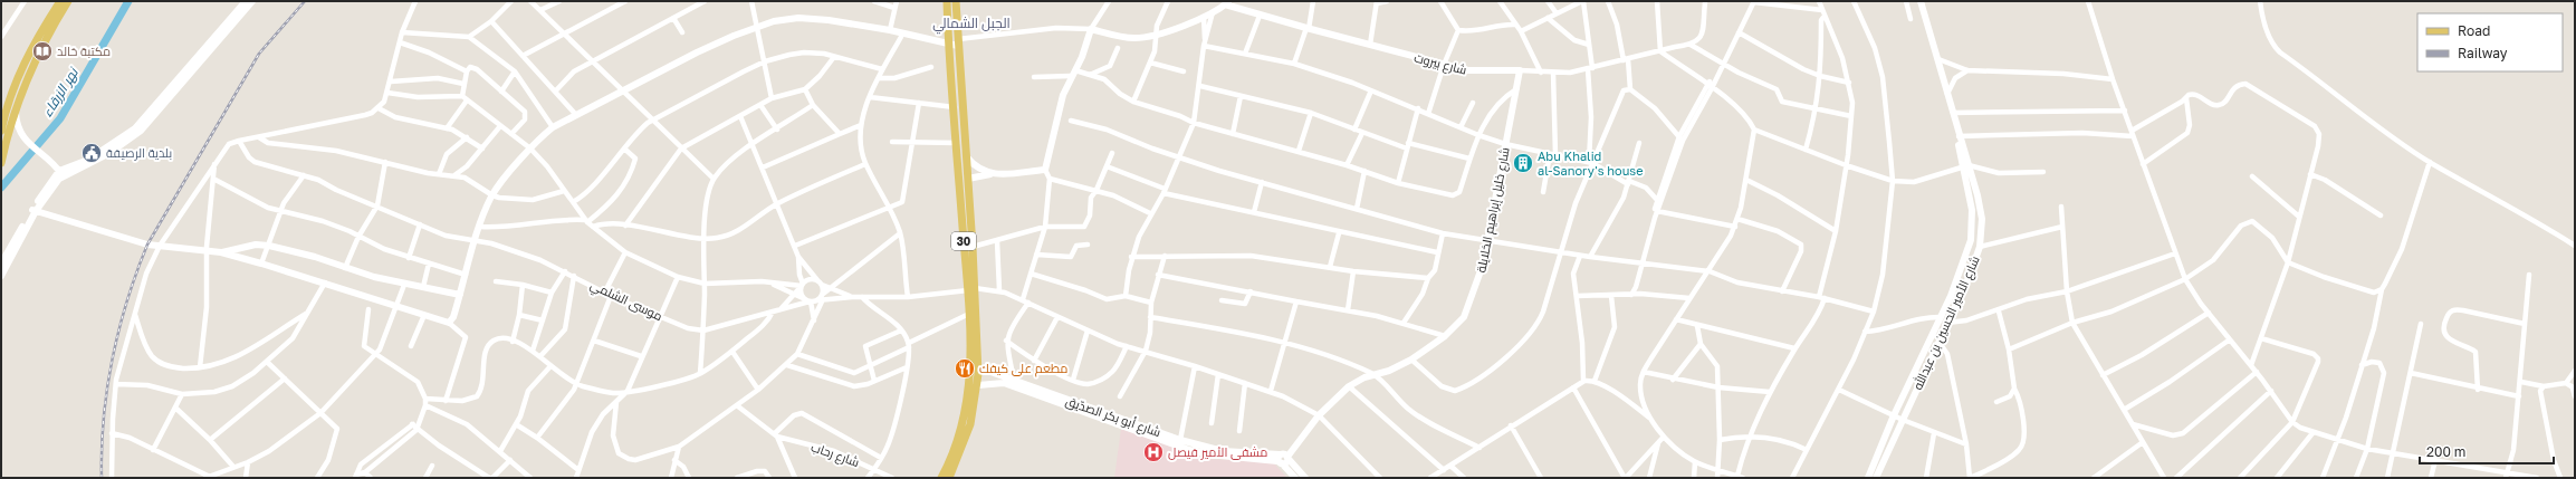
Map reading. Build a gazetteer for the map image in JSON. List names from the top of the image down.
{
  "streets": {
    "main road": ["30"],
    "street": [
      "شارع بيروت",
      "شارع خليل إبراهيم الخلايلة",
      "موسى الشلمي",
      "شارع الأمير الحسين بن عبدالله",
      "شارع أبو بكر الصدّيق",
      "شارع رحاب"
    ]
  },
  "crossings": [
    ["شارع بيروت", "شارع خليل إبراهيم الخلايلة"],
    ["شارع خليل إبراهيم الخلايلة", "شارع أبو بكر الصدّيق"],
    ["30", "شارع أبو بكر الصدّيق"]
  ],
  "districts": ["الجبل الشمالي"],
  "water": ["نهر الزرقاء"],
  "places": {
    "library": ["مكتبة خالد"],
    "public building": ["بلدية الرصيفة"],
    "building": ["Abu Khalid al-Sanory's house"],
    "restaurant": ["مطعم على كيفك"],
    "hospital": ["مشفى الأمير فيصل"]
  },
  "legend": ["Road", "Railway"],
  "scale_bar": "200 m"
}
